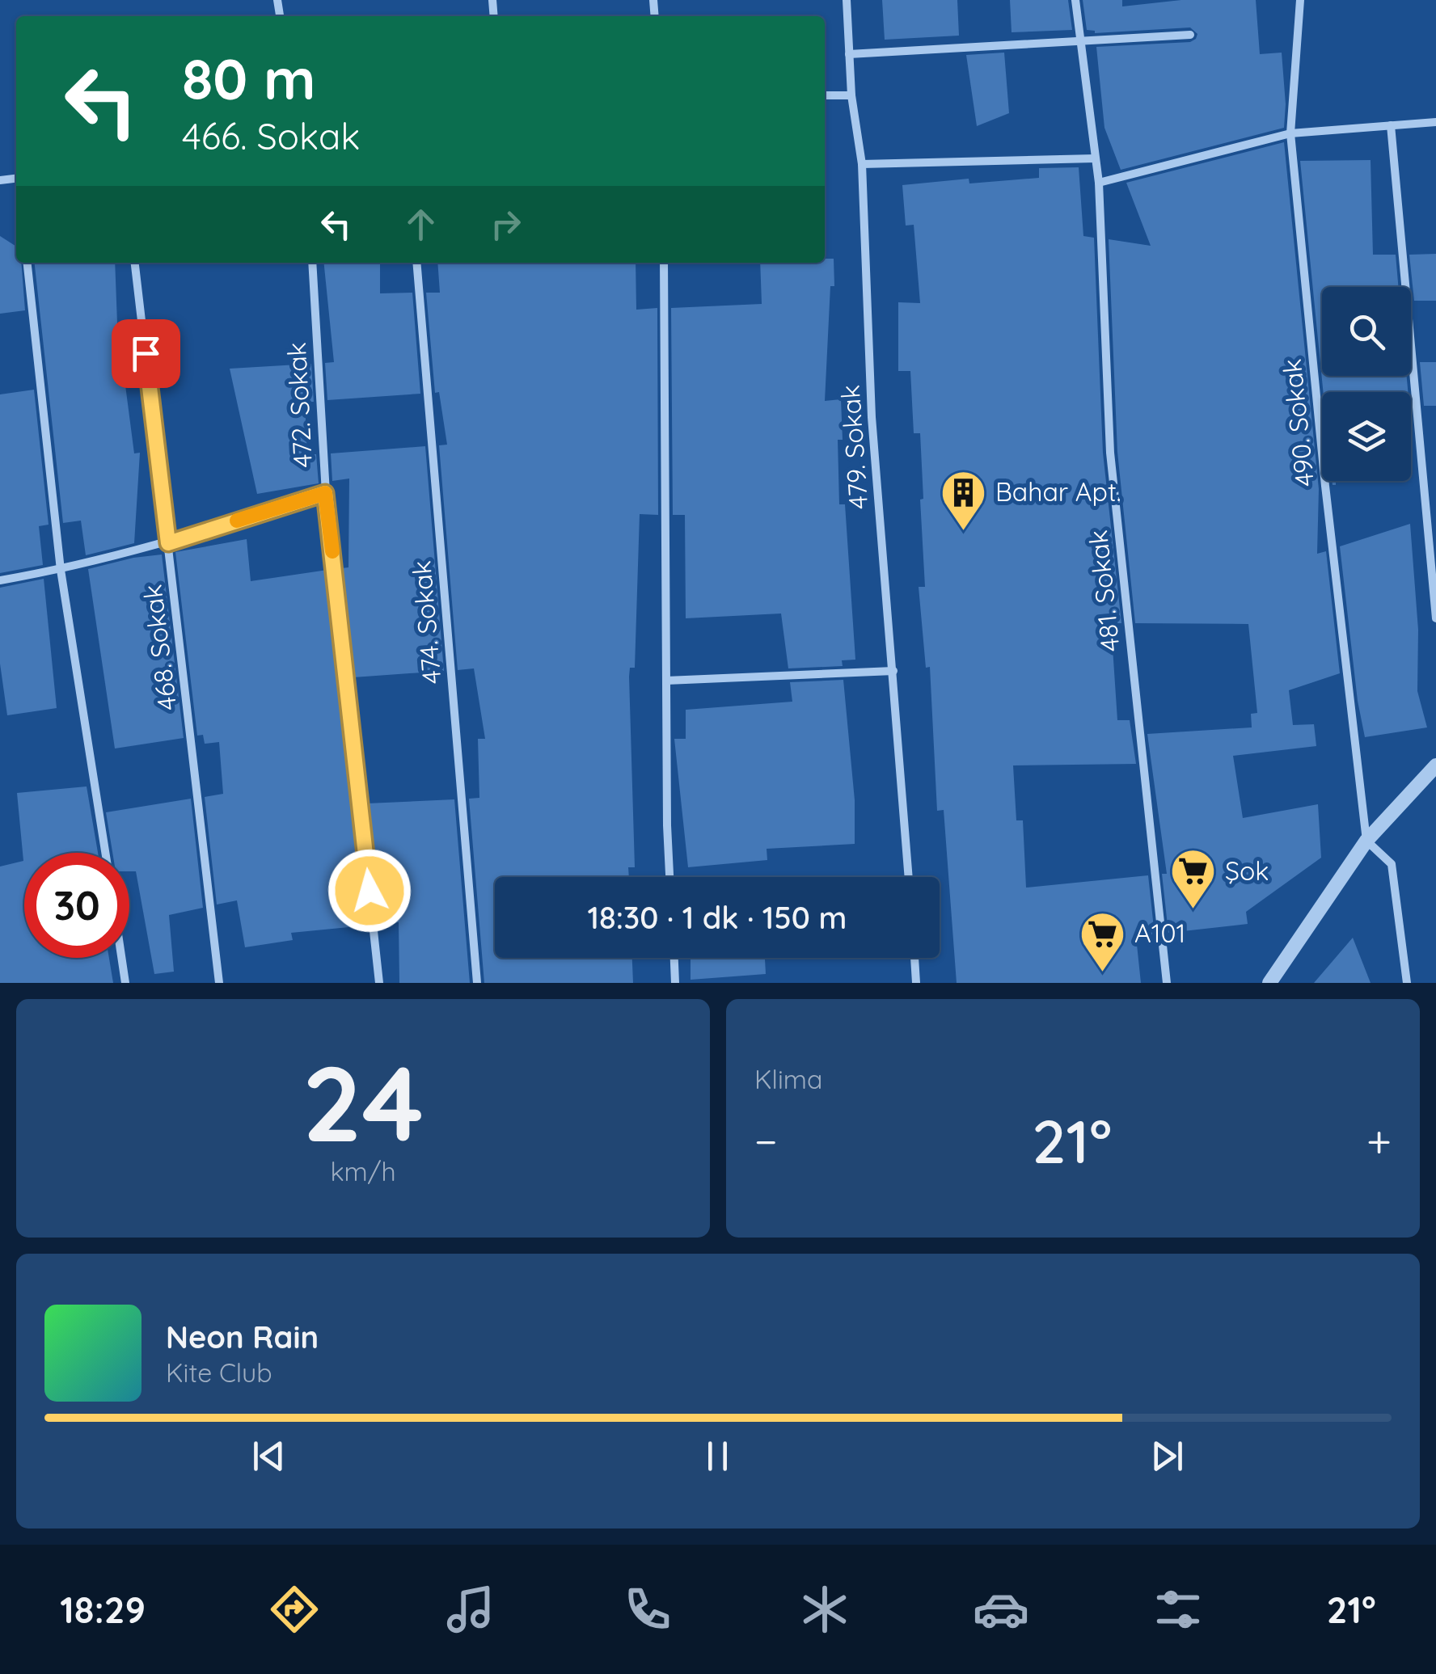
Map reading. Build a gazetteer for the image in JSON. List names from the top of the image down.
{
  "streets": {
    "street": [
      "472. Sokak",
      "490. Sokak",
      "479. Sokak",
      "481. Sokak",
      "474. Sokak",
      "468. Sokak"
    ]
  },
  "places": {
    "building": ["Bahar Apt."],
    "supermarket": ["Şok", "A101"]
  },
  "page": {
    "turn": ["80 m", "466. Sokak"],
    "limit": "30",
    "trip": "18:30 · 1 dk · 150 m",
    "tile": [
      ["24", "km/h"],
      "Klima"
    ],
    "heat": ["−", "21°", "+"],
    "song": ["Neon Rain", "Kite Club"],
    "tabs": ["18:29", "21°"]
  }
}
